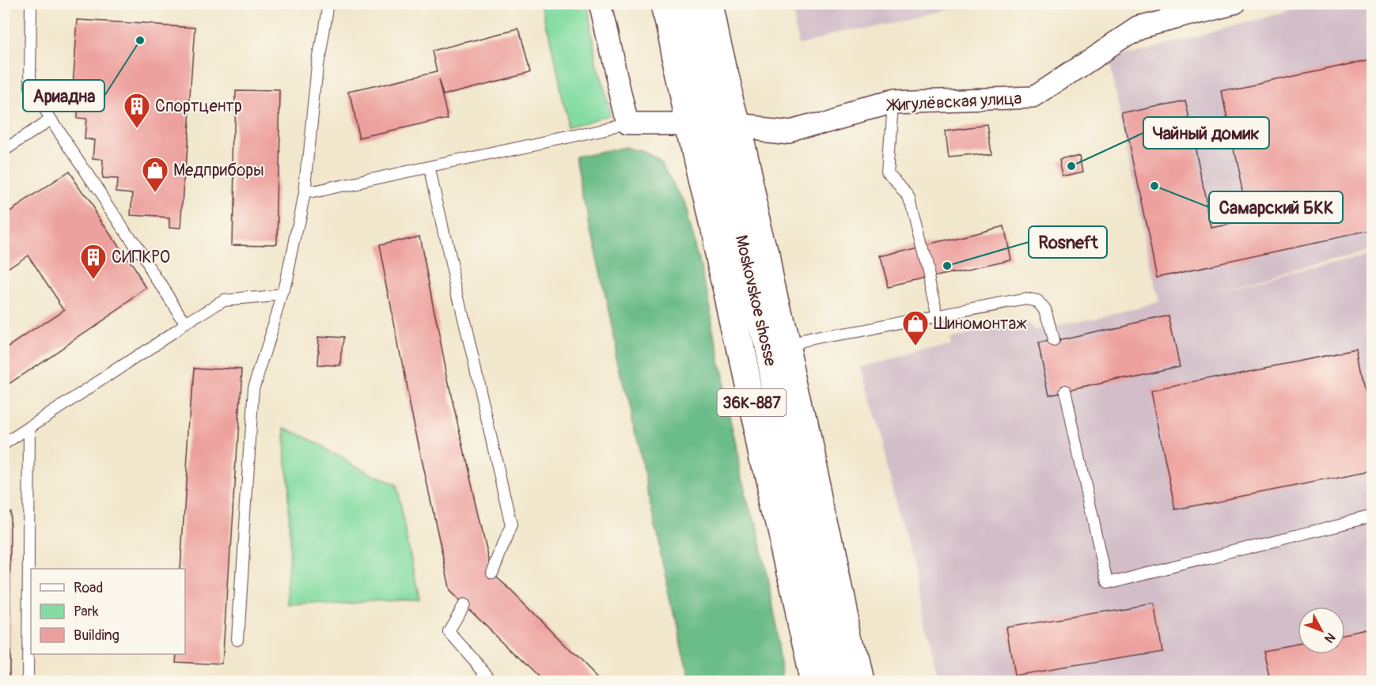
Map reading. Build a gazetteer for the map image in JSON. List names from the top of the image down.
{
  "streets": {
    "main road": ["Moskovskoe shosse", "36К-887"],
    "street": ["Жигулёвская улица"]
  },
  "crossings": [
    ["Жигулёвская улица", "Moskovskoe shosse"]
  ],
  "places": {
    "other": [
      "Ариадна",
      "Чайный домик",
      "Самарский БКК",
      "Rosneft"
    ],
    "building": ["Спортцентр", "СИПКРО"],
    "shop": ["Медприборы", "Шиномонтаж"]
  },
  "legend": ["Road", "Park", "Building"],
  "north": "bottom right"
}
